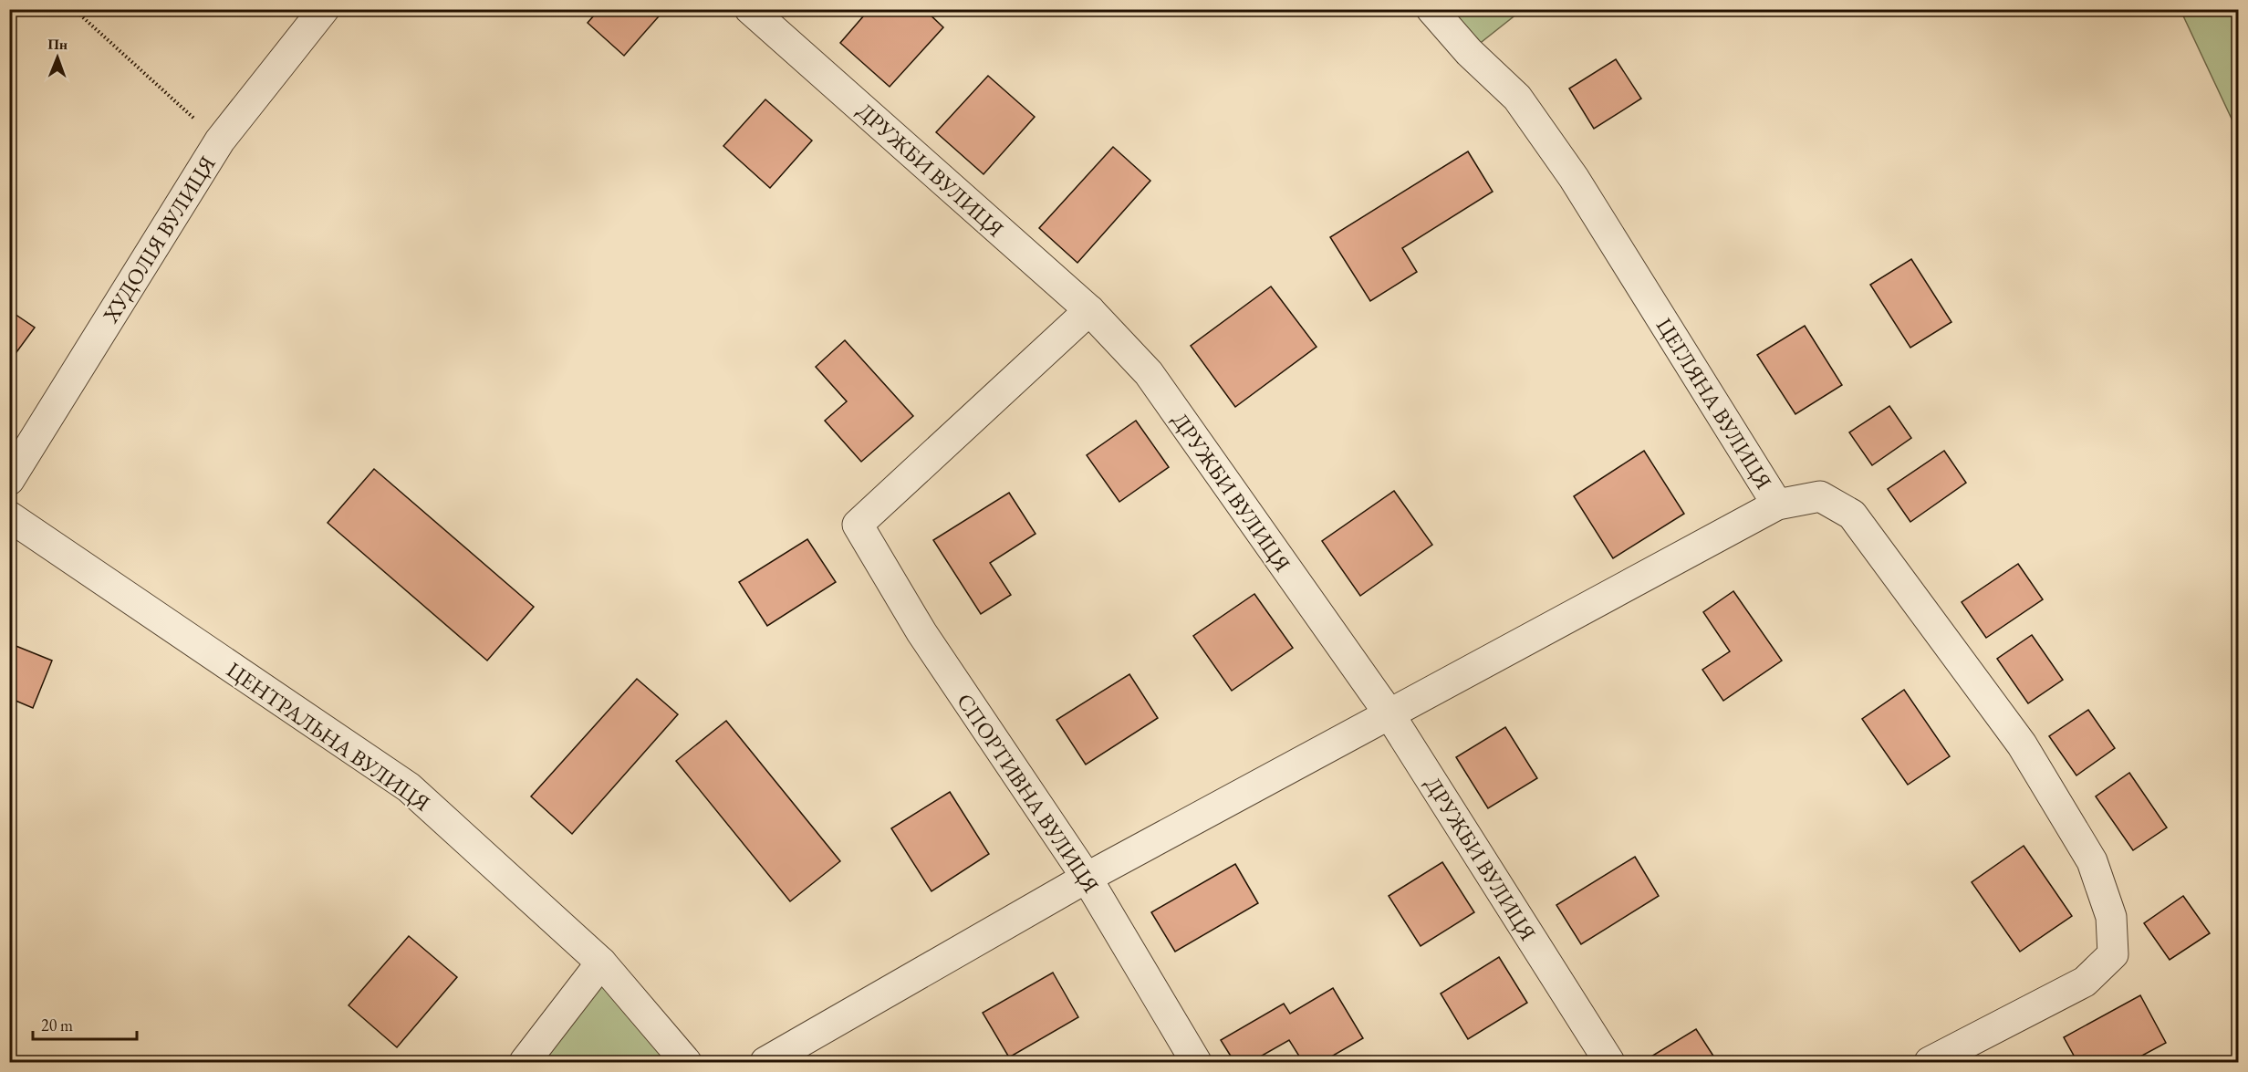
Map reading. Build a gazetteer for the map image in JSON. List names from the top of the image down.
{
  "streets": {
    "street": [
      "ДРУЖБИ ВУЛИЦЯ",
      "ХУДОЛІЯ ВУЛИЦЯ",
      "ЦЕГЛЯНА ВУЛИЦЯ",
      "ЦЕНТРАЛЬНА ВУЛИЦЯ",
      "СПОРТИВНА ВУЛИЦЯ"
    ]
  },
  "crossings": [
    ["ДРУЖБИ ВУЛИЦЯ", "СПОРТИВНА ВУЛИЦЯ"]
  ],
  "scale_bar": "20 m",
  "north": "top"
}
